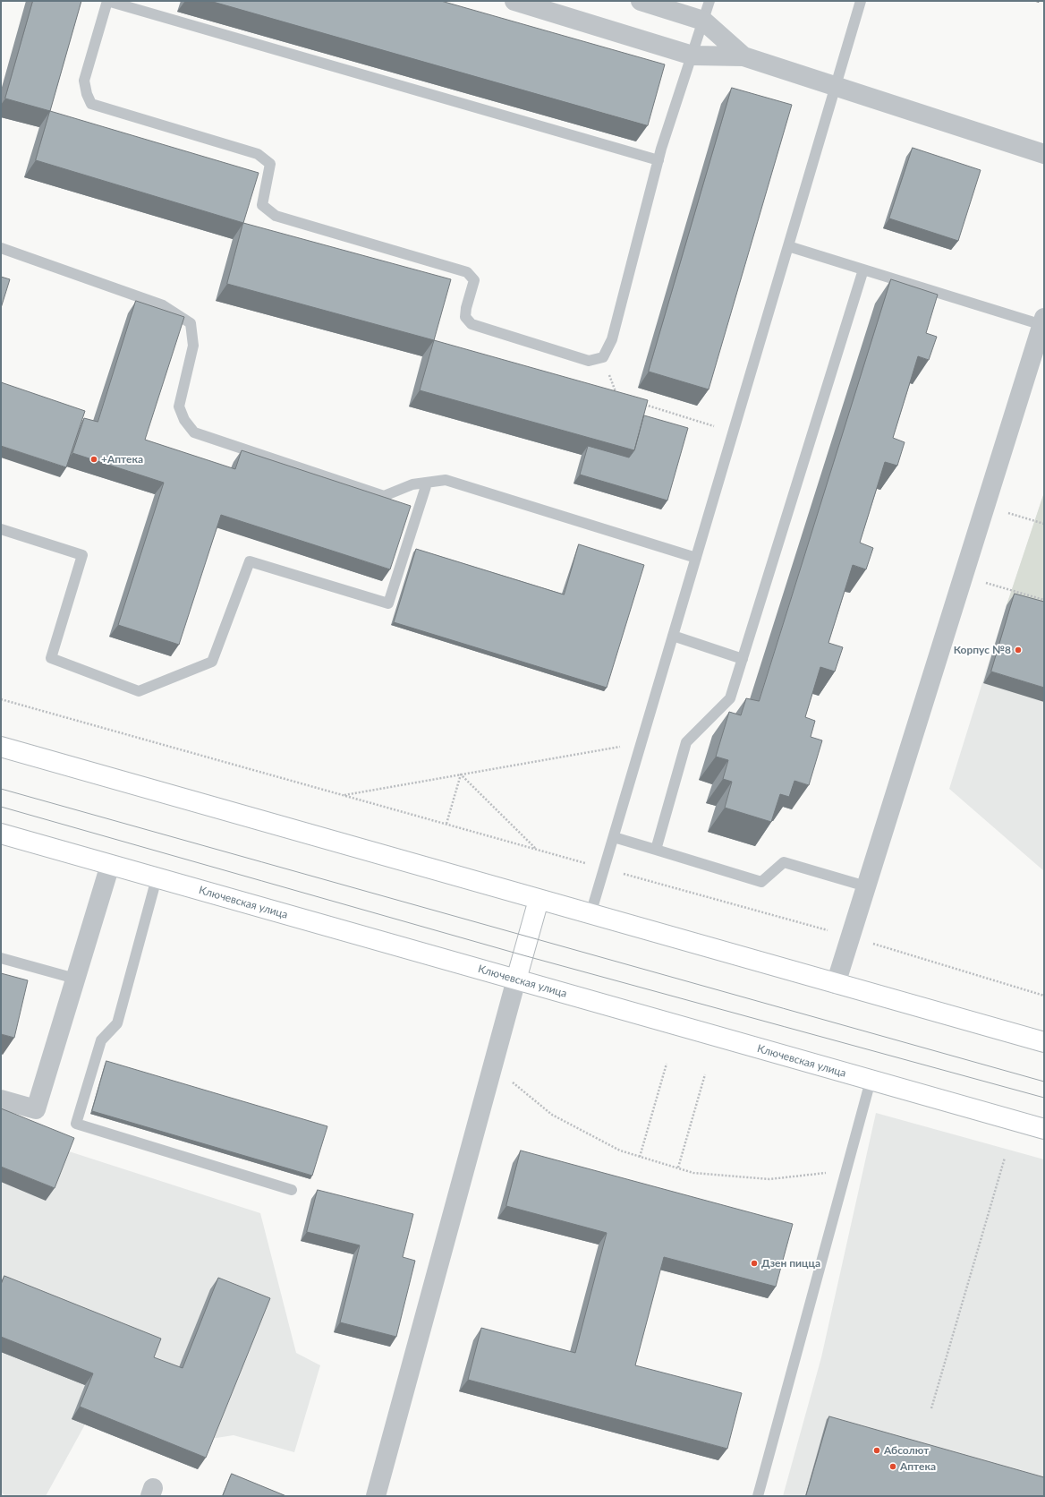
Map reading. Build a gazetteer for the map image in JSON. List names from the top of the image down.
{
  "streets": {
    "main road": ["Ключевская улица"]
  },
  "places": [
    "+Аптека",
    "Корпус №8",
    "Дзен пицца",
    "Абсолют",
    "Аптека"
  ]
}
